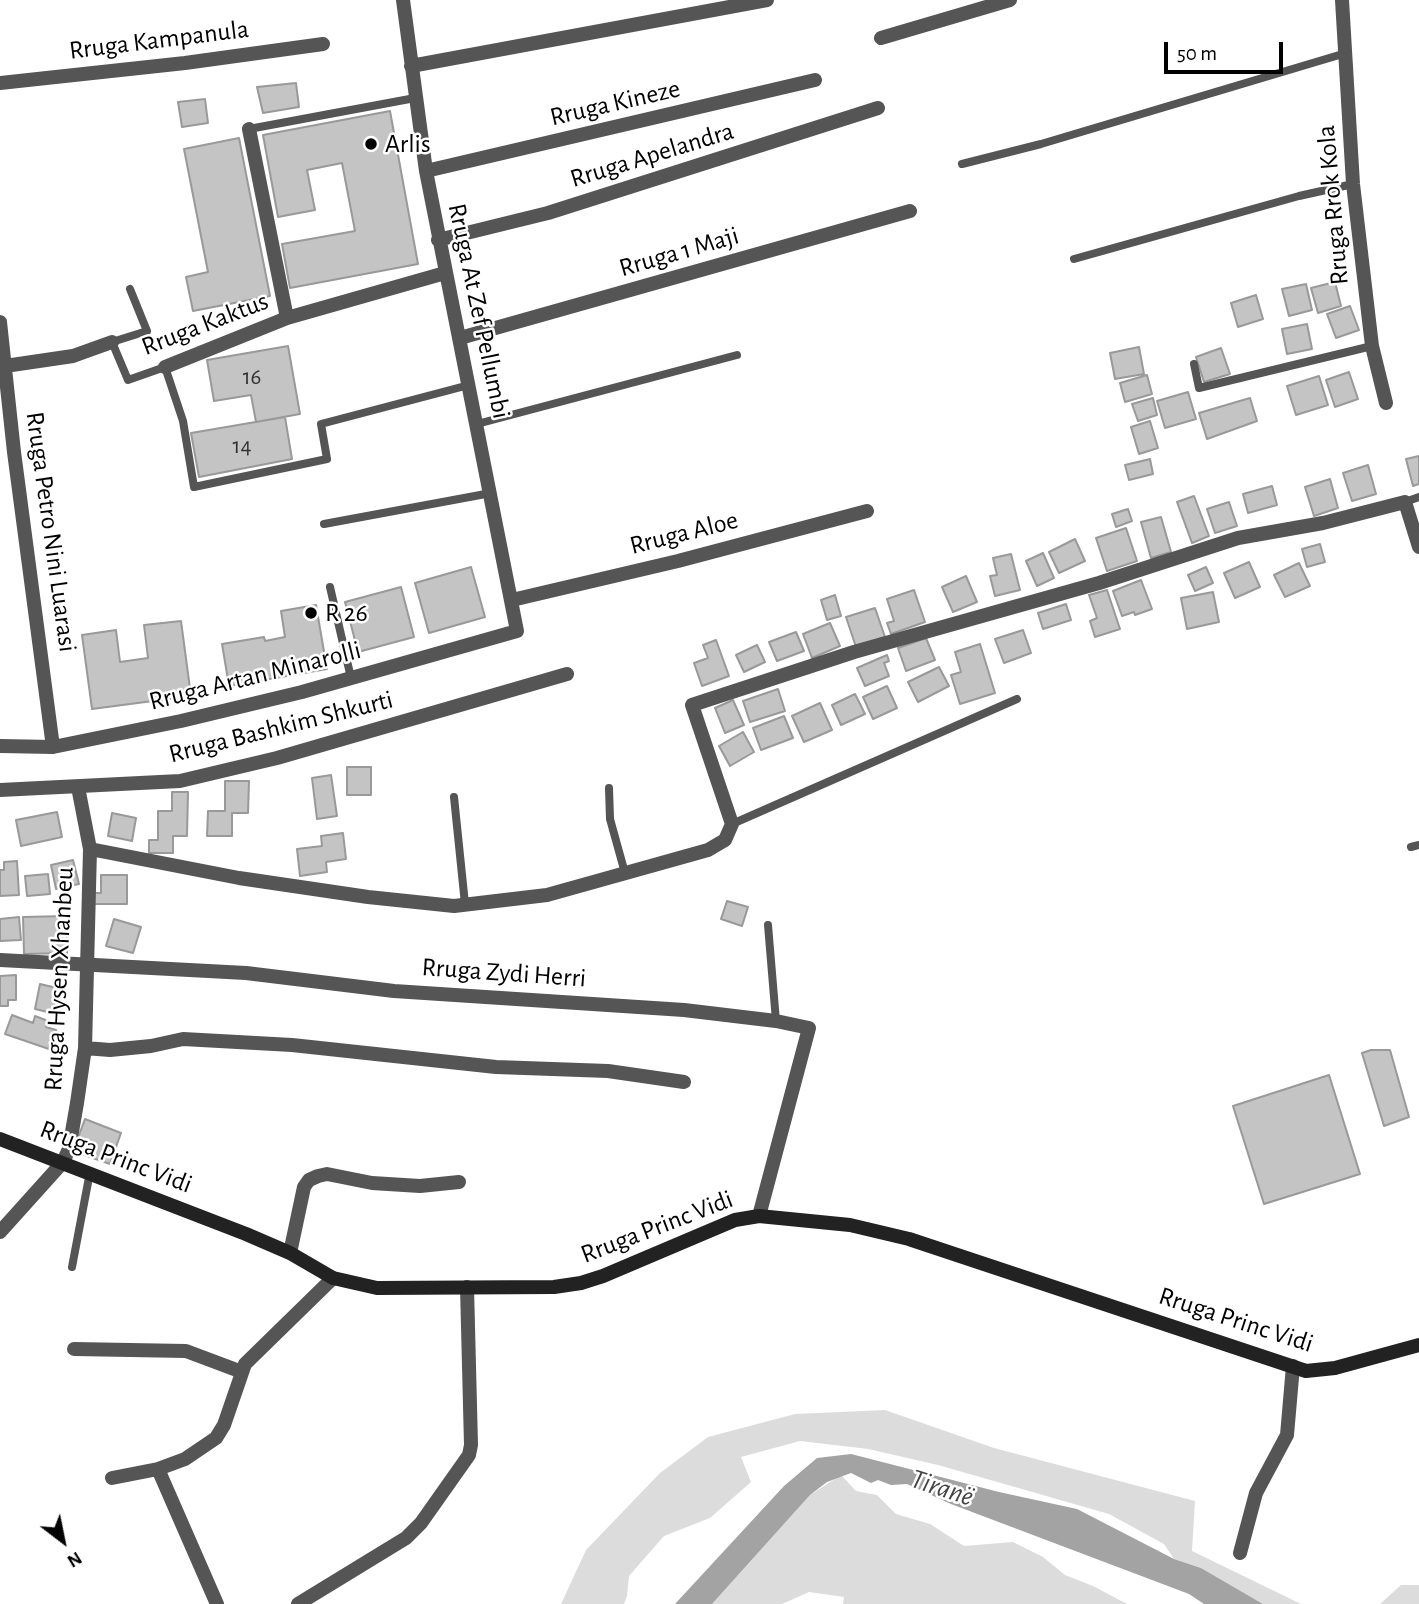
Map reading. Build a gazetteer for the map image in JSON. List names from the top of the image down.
{
  "streets": {
    "street": [
      "Rruga Kampanula",
      "Rruga Kineze",
      "Rruga Apelandra",
      "Rruga Rrok Kola",
      "Rruga 1 Maji",
      "Rruga At Zef Pellumbi",
      "Rruga Kaktus",
      "Rruga Petro Nini Luarasi",
      "Rruga Aloe",
      "Rruga Artan Minarolli",
      "Rruga Bashkim Shkurti",
      "Rruga Zydi Herri",
      "Rruga Hysen Xhanbeu",
      "Rruga Princ Vidi"
    ]
  },
  "crossings": [
    ["Rruga Kineze", "Rruga At Zef Pellumbi"],
    ["Rruga Apelandra", "Rruga At Zef Pellumbi"],
    ["Rruga 1 Maji", "Rruga At Zef Pellumbi"],
    ["Rruga At Zef Pellumbi", "Rruga Kaktus"],
    ["Rruga At Zef Pellumbi", "Rruga Aloe"],
    ["Rruga At Zef Pellumbi", "Rruga Artan Minarolli"],
    ["Rruga Kaktus", "Rruga Petro Nini Luarasi"],
    ["Rruga Petro Nini Luarasi", "Rruga Artan Minarolli"],
    ["Rruga Bashkim Shkurti", "Rruga Hysen Xhanbeu"],
    ["Rruga Zydi Herri", "Rruga Hysen Xhanbeu"],
    ["Rruga Zydi Herri", "Rruga Princ Vidi"],
    ["Rruga Hysen Xhanbeu", "Rruga Princ Vidi"]
  ],
  "water": ["Tiranë"],
  "places": ["Arlis", "R 26"],
  "house_numbers": ["16", "14"],
  "scale_bar": "50 m",
  "north": "bottom right"
}
